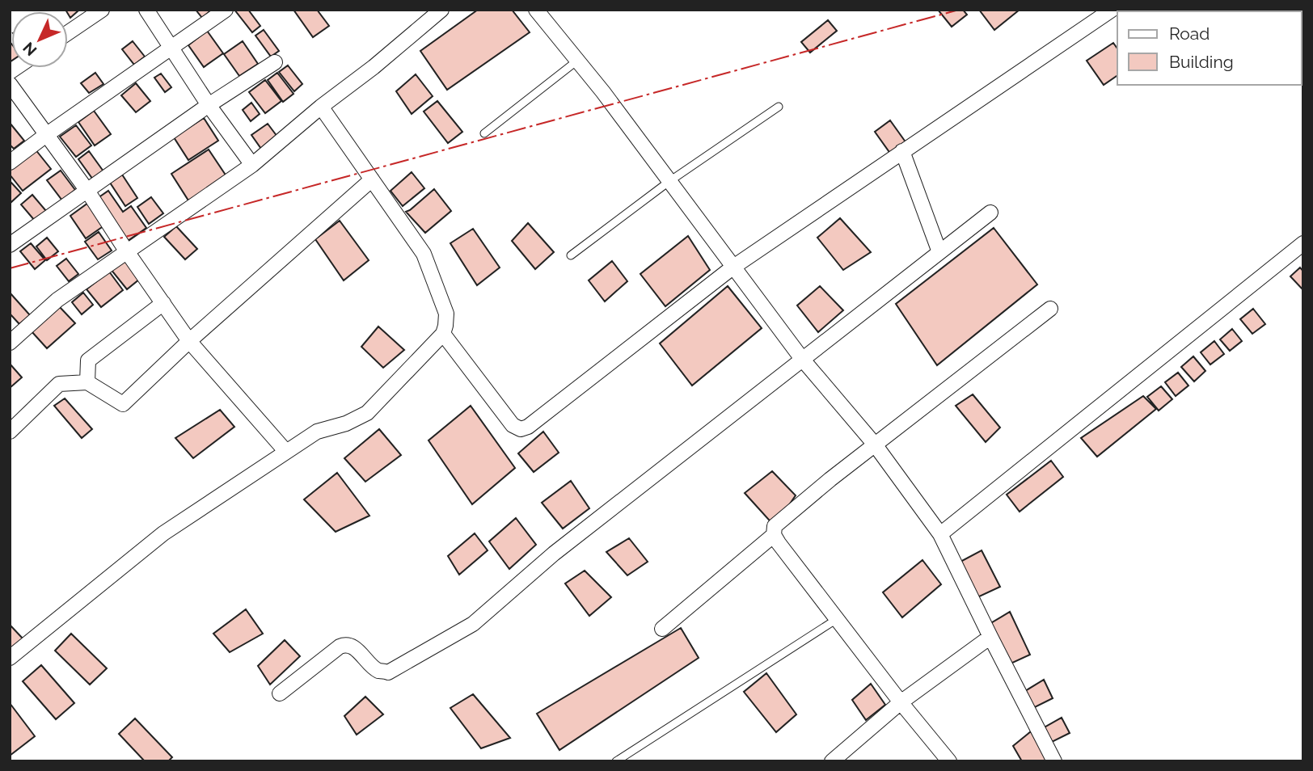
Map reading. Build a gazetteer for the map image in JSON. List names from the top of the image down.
{
  "legend": ["Road", "Building"],
  "north": "bottom left"
}
